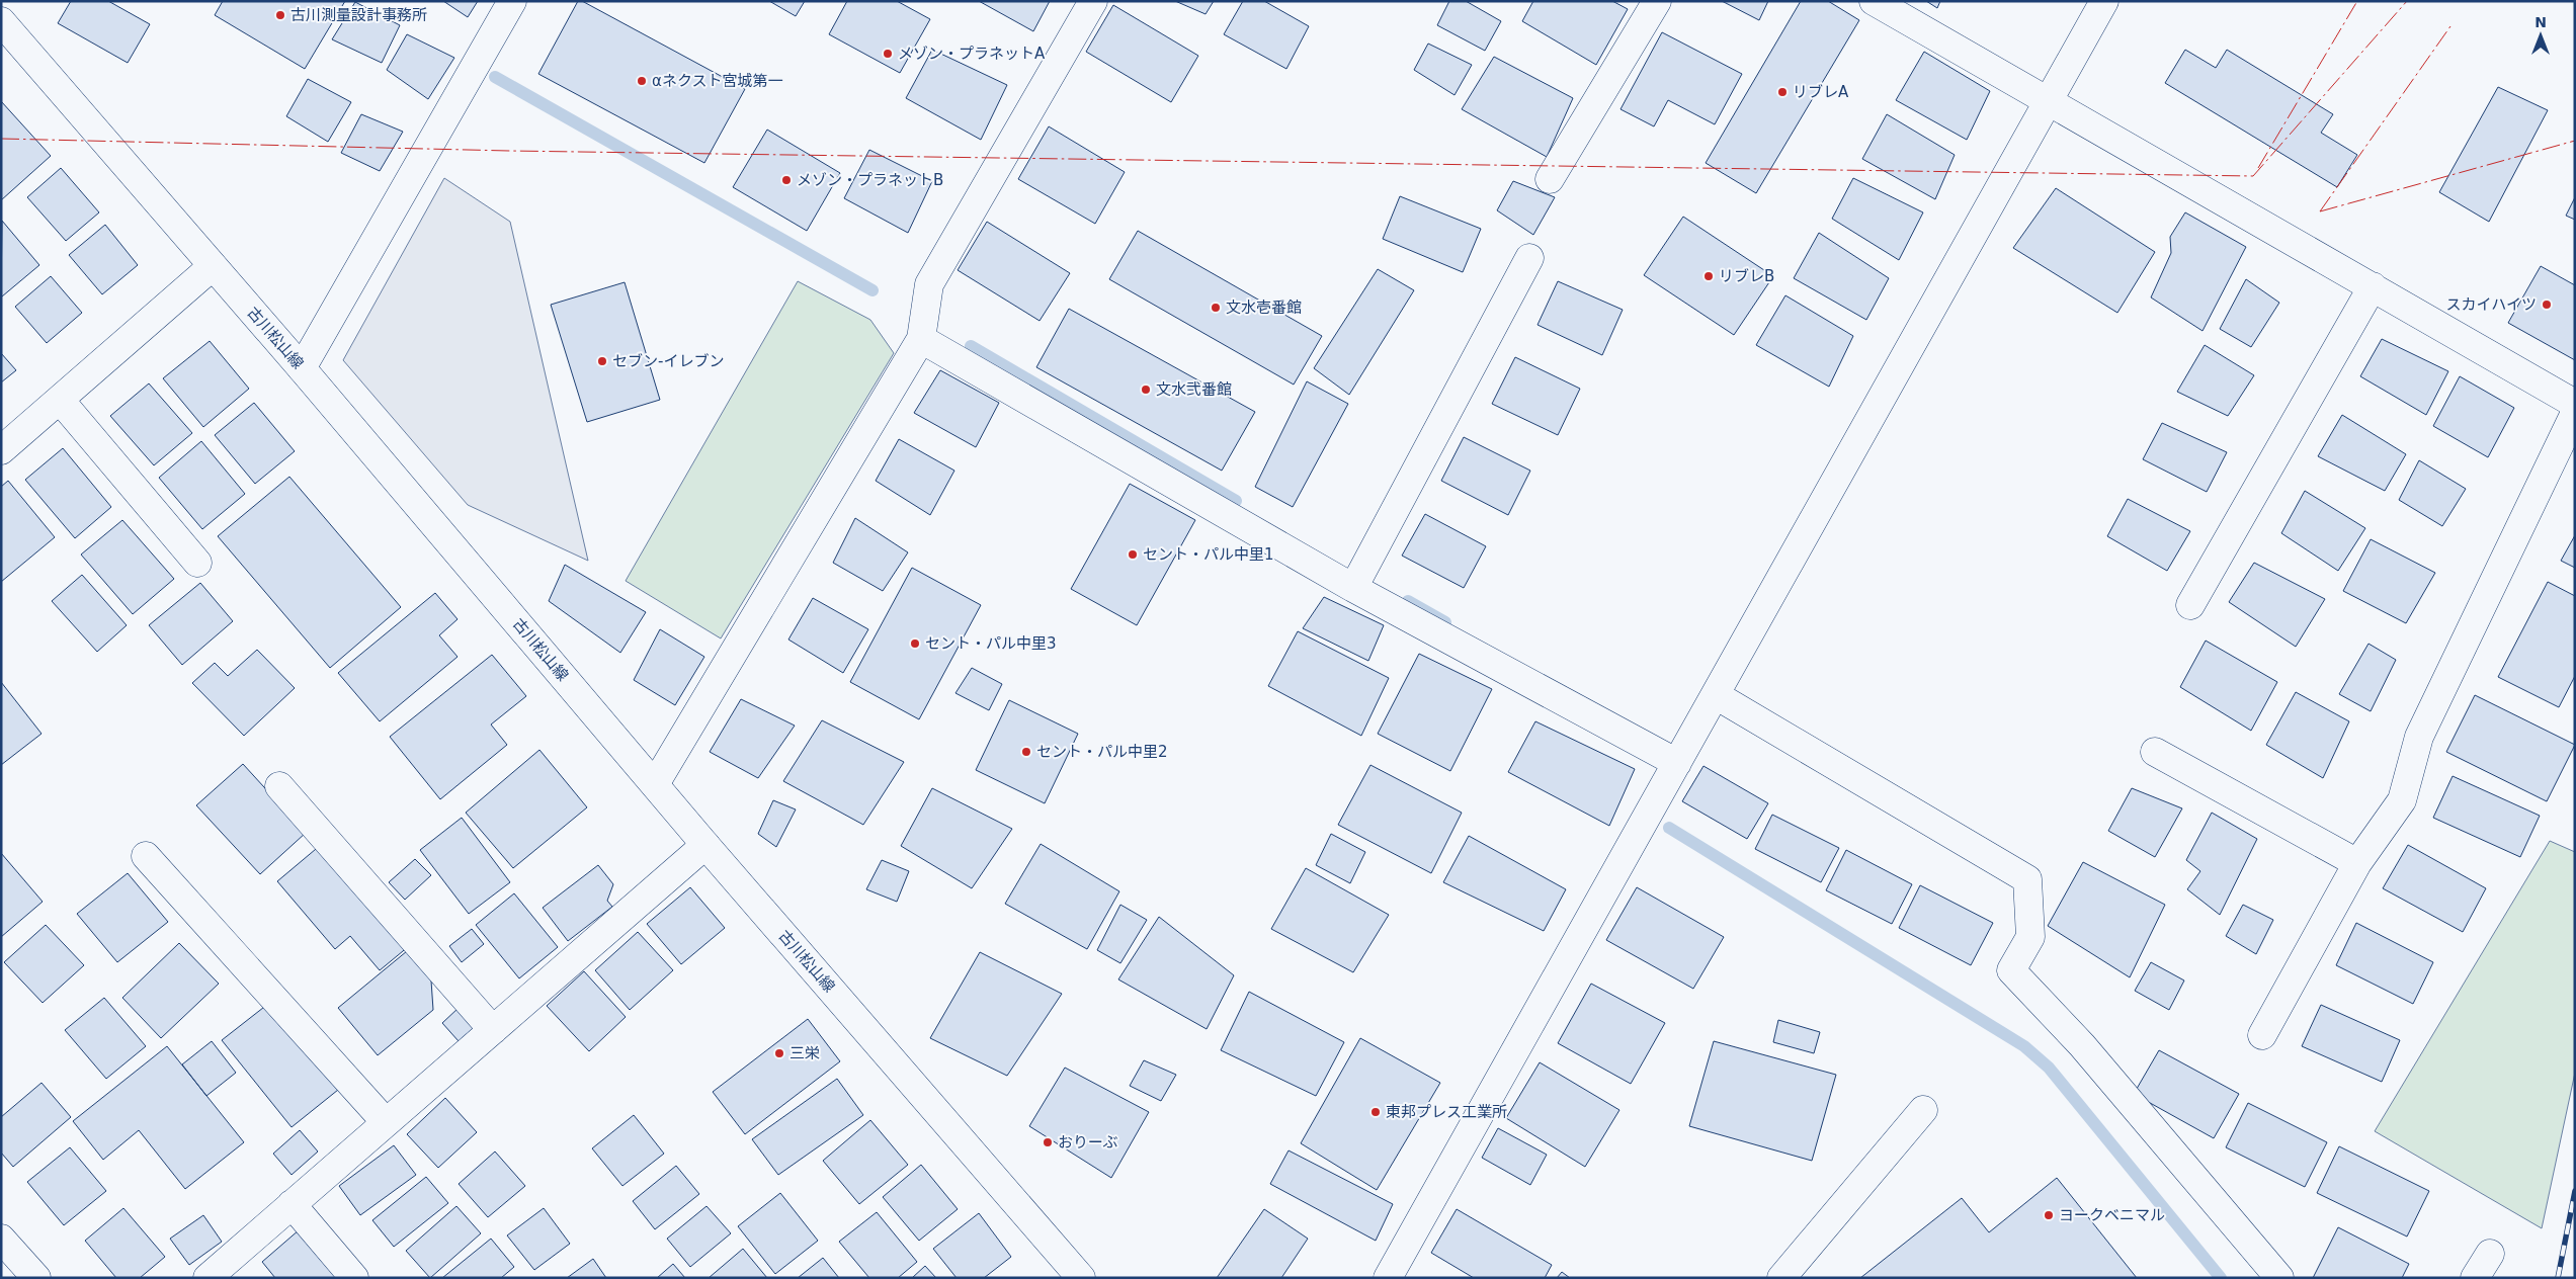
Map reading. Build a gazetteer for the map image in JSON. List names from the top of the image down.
{
  "streets": {
    "street": ["古川松山線"]
  },
  "places": [
    "古川測量設計事務所",
    "メゾン・プラネットA",
    "αネクスト宮城第一",
    "リブレA",
    "メゾン・プラネットB",
    "リブレB",
    "スカイハイツ",
    "文水壱番館",
    "セブン-イレブン",
    "文水弐番館",
    "セント・パル中里1",
    "セント・パル中里3",
    "セント・パル中里2",
    "三栄",
    "東邦プレス工業所",
    "おりーぶ",
    "ヨークベニマル"
  ],
  "north": "top"
}
